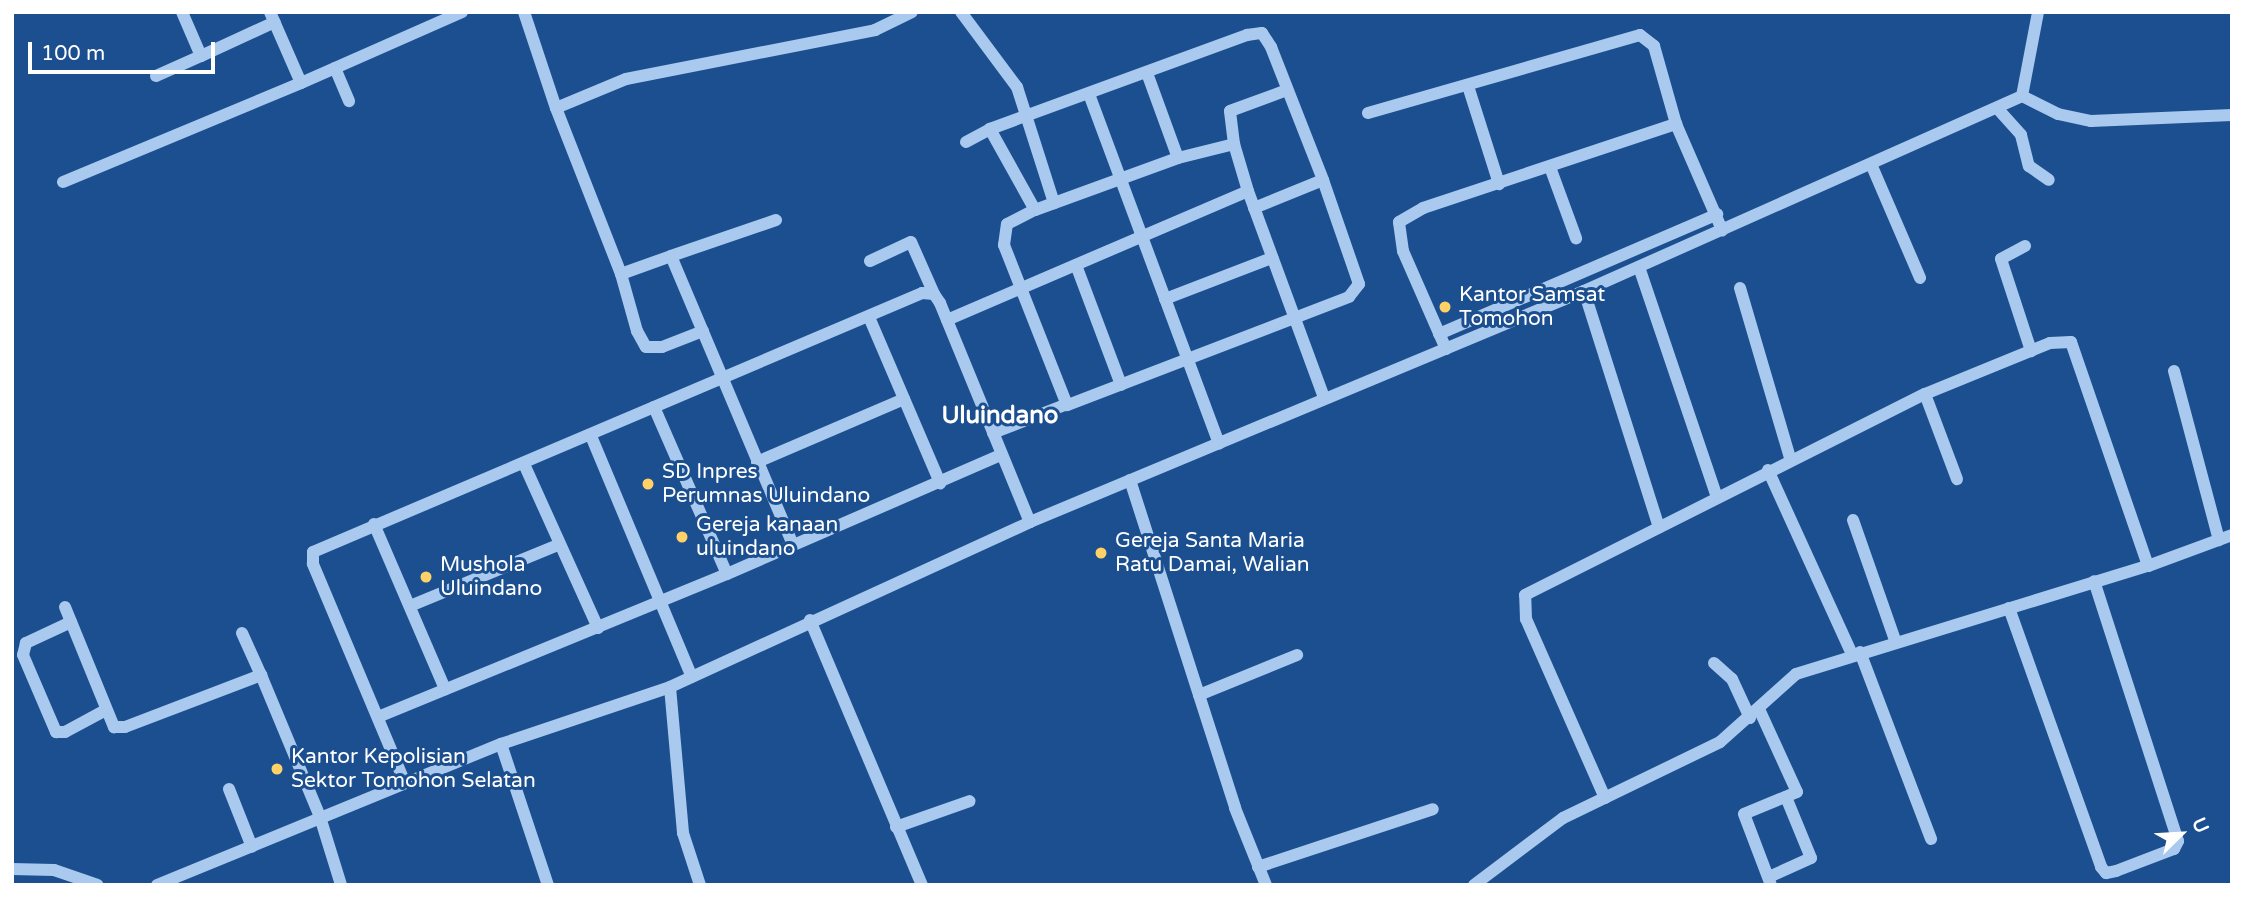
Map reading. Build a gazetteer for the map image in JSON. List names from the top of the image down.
{
  "districts": ["Uluindano"],
  "places": [
    "Kantor Samsat Tomohon",
    "SD Inpres Perumnas Uluindano",
    "Gereja kanaan uluindano",
    "Gereja Santa Maria Ratu Damai, Walian",
    "Mushola Uluindano",
    "Kantor Kepolisian Sektor Tomohon Selatan"
  ],
  "scale_bar": "100 m",
  "north": "top right"
}
